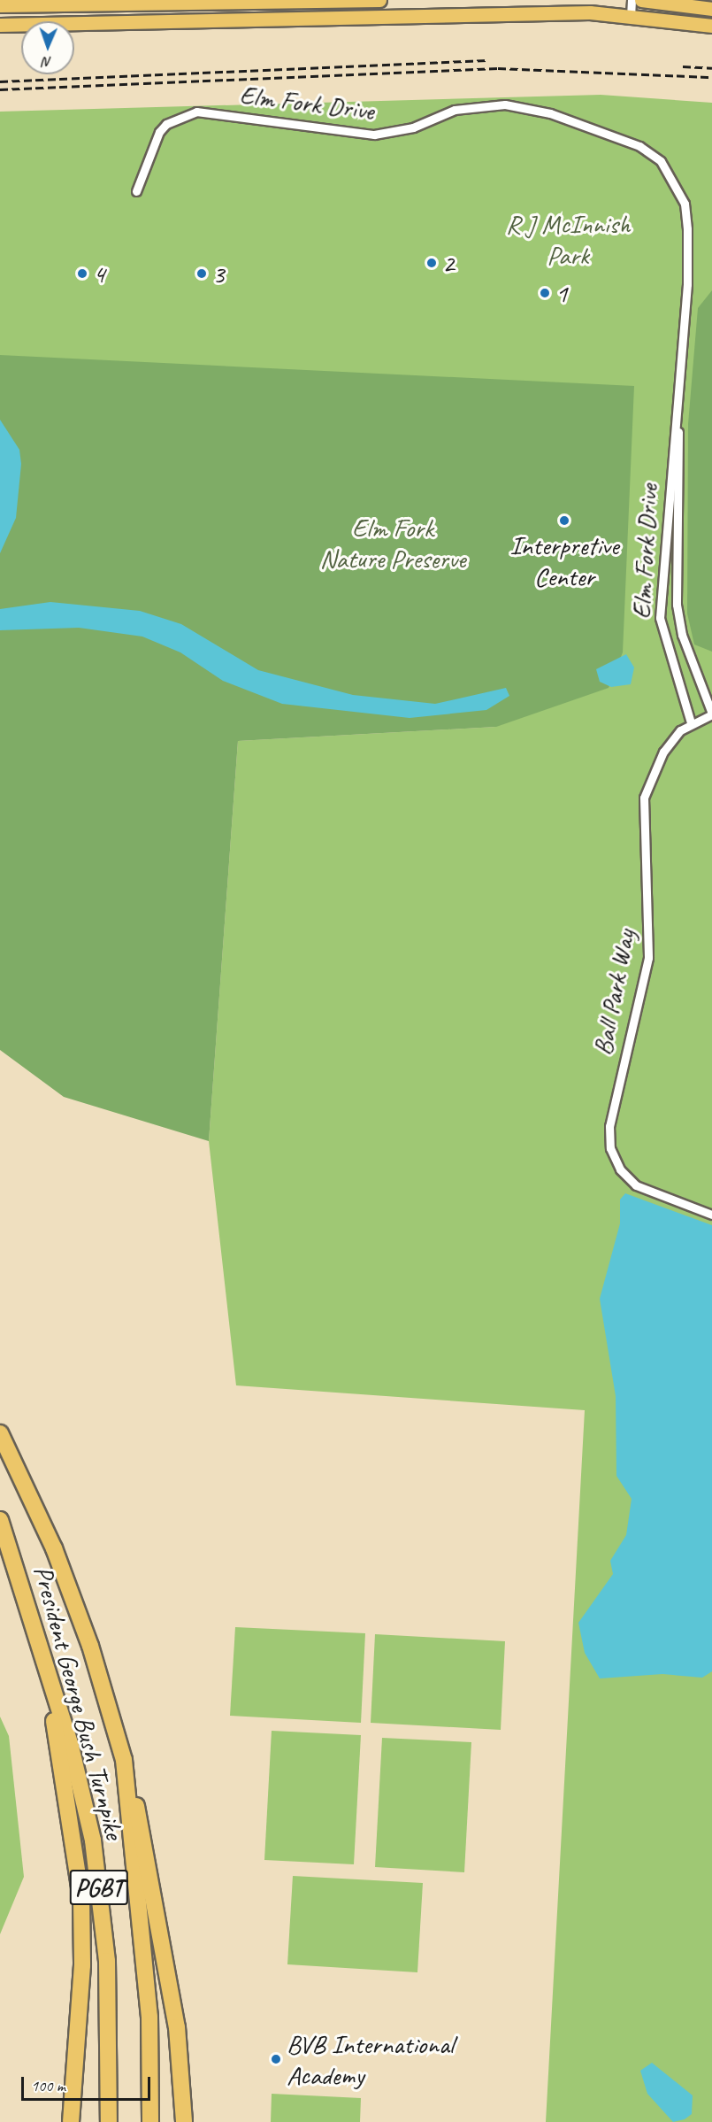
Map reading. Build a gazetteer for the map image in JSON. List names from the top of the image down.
{
  "streets": {
    "highway": ["President George Bush Turnpike", "PGBT"],
    "street": ["Elm Fork Drive", "Ball Park Way"]
  },
  "crossings": [
    ["Elm Fork Drive", "Ball Park Way"]
  ],
  "parks": ["R J McInnish Park", "Elm Fork Nature Preserve"],
  "places": [
    "2",
    "4",
    "3",
    "1",
    "Interpretive Center",
    "BVB International Academy"
  ],
  "scale_bar": "100 m",
  "north": "bottom"
}
